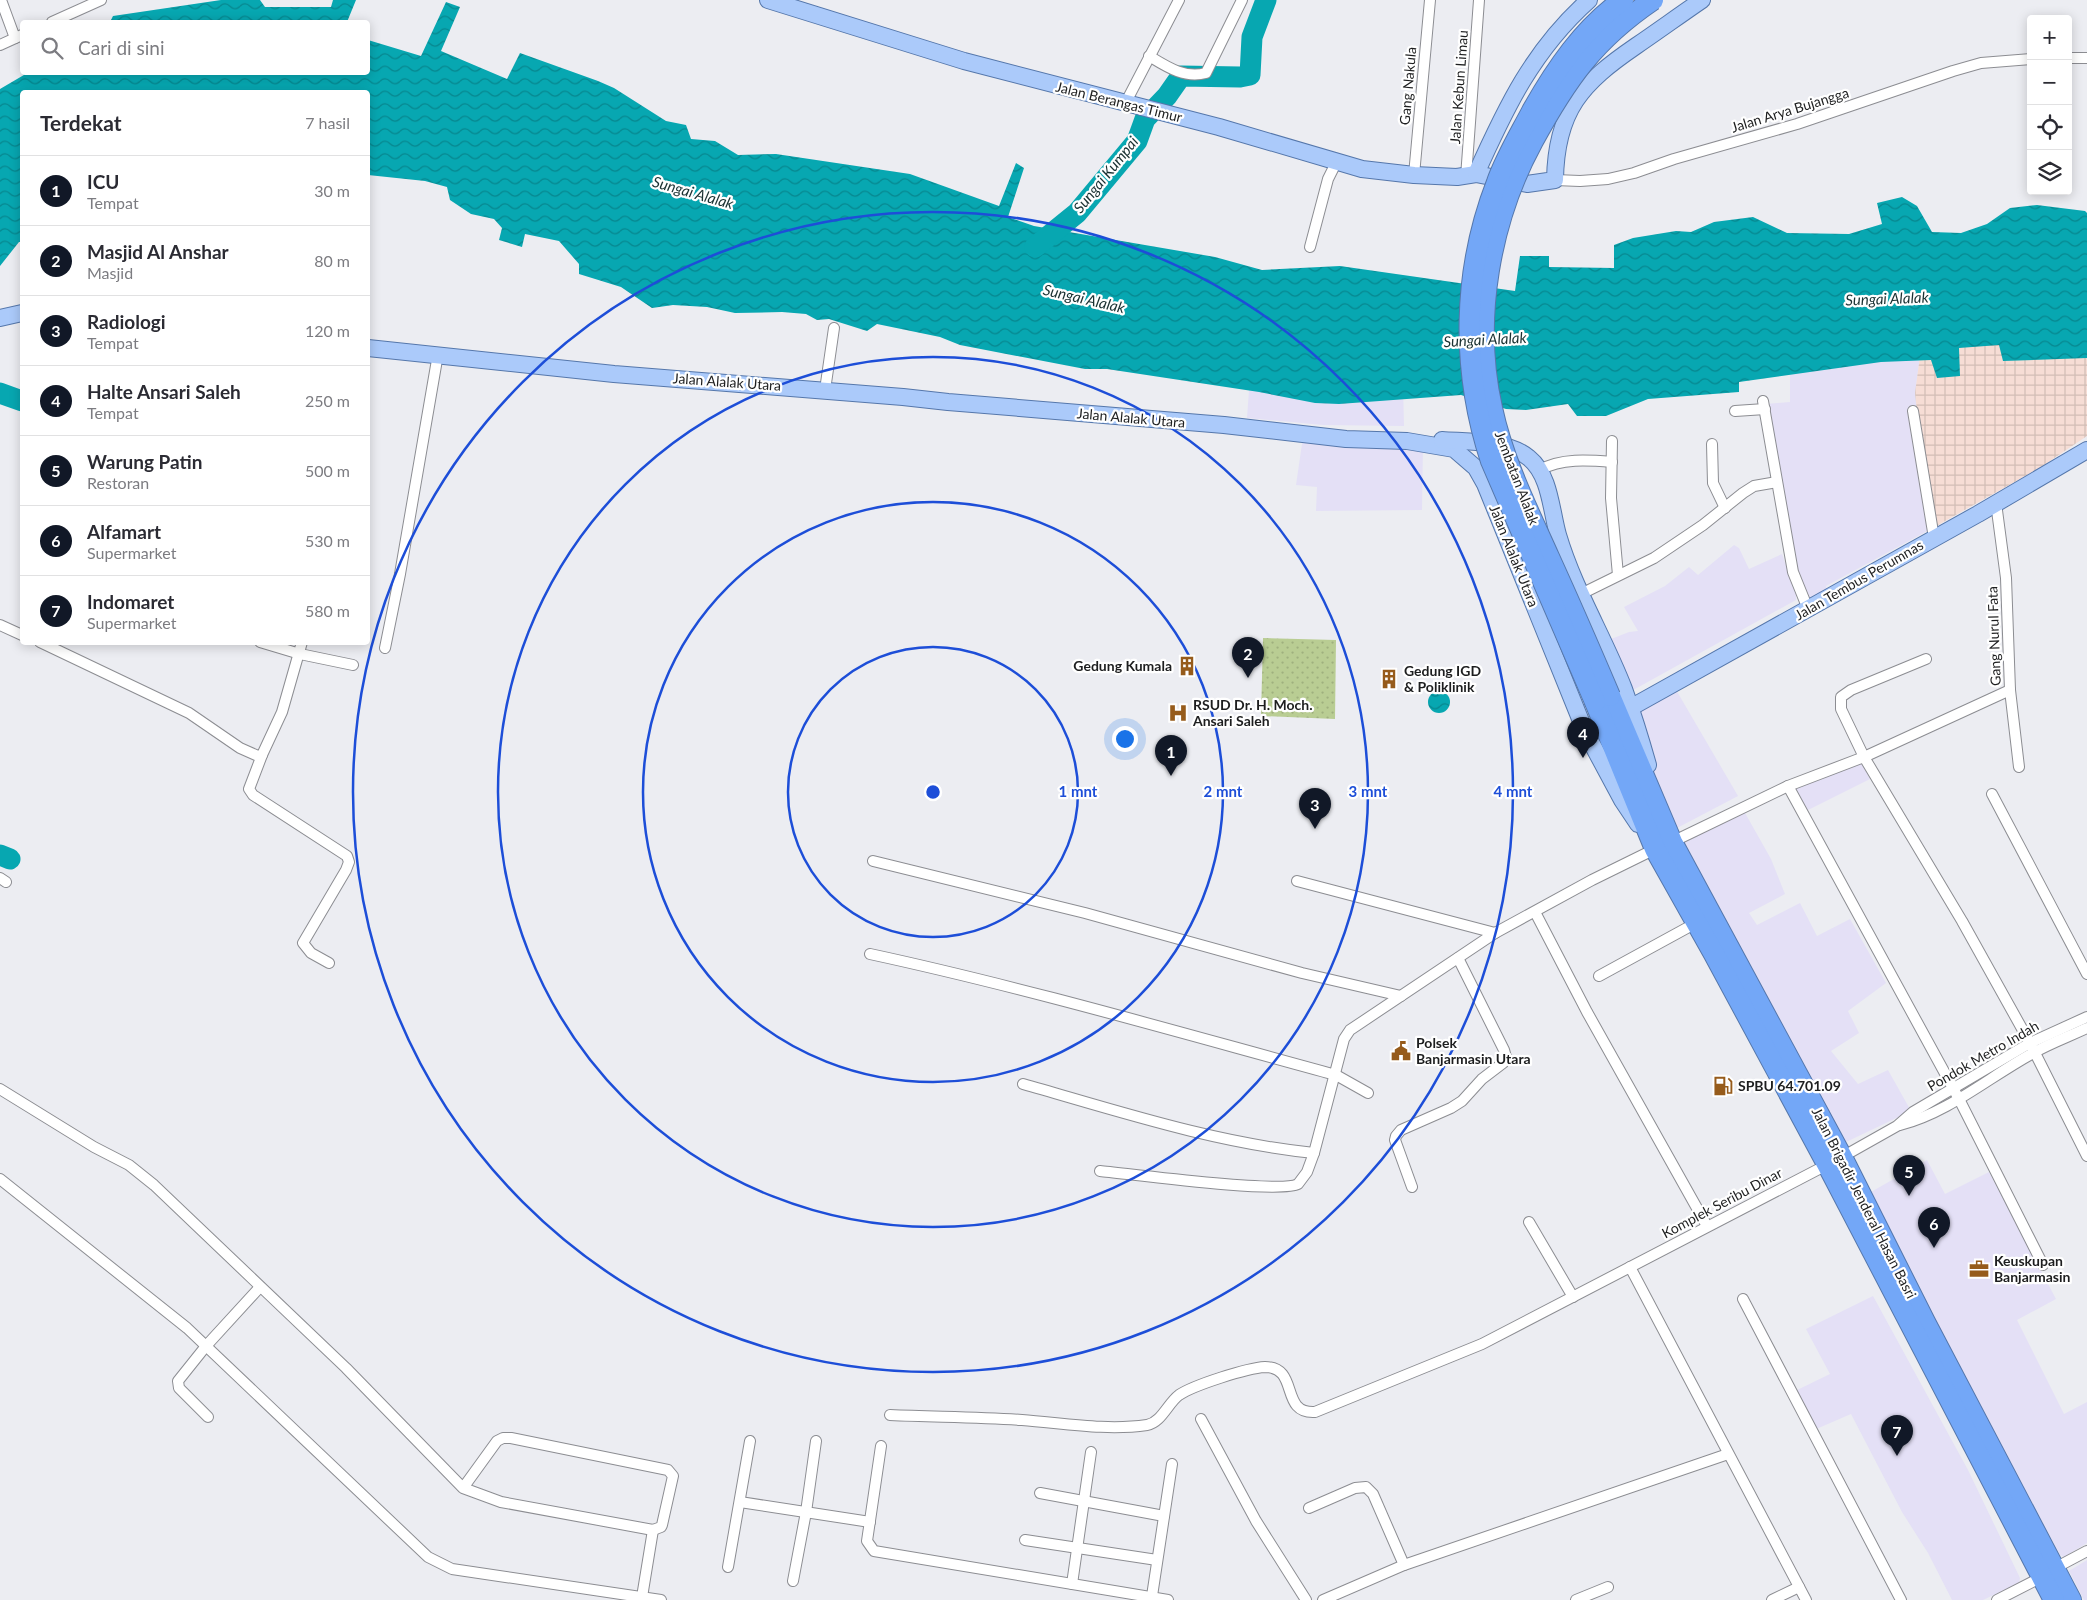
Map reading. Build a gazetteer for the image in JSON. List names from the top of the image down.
{
  "streets": {
    "highway": ["Jembatan Alalak", "Jalan Brigadir Jenderal Hasan Basri"],
    "main road": ["Jalan Berangas Timur", "Jalan Alalak Utara", "Jalan Tembus Perumnas"],
    "street": [
      "Gang Nakula",
      "Jalan Kebun Limau",
      "Jalan Arya Bujangga",
      "Gang Nurul Fata",
      "Pondok Metro Indah",
      "Komplek Seribu Dinar"
    ]
  },
  "crossings": [
    ["Gang Nakula", "Jalan Berangas Timur"],
    ["Jalan Kebun Limau", "Jalan Berangas Timur"],
    ["Jalan Berangas Timur", "Jalan Arya Bujangga"],
    ["Jalan Alalak Utara", "Jalan Brigadir Jenderal Hasan Basri"],
    ["Jembatan Alalak", "Jalan Brigadir Jenderal Hasan Basri"],
    ["Jalan Tembus Perumnas", "Gang Nurul Fata"],
    ["Pondok Metro Indah", "Komplek Seribu Dinar"],
    ["Pondok Metro Indah", "Jalan Brigadir Jenderal Hasan Basri"],
    ["Komplek Seribu Dinar", "Jalan Brigadir Jenderal Hasan Basri"]
  ],
  "water": ["Sungai Kumpai", "Sungai Alalak"],
  "places": {
    "building": ["Gedung Kumala", "Gedung IGD & Poliklinik"],
    "hospital": ["RSUD Dr. H. Moch. Ansari Saleh"],
    "public building": ["Polsek Banjarmasin Utara"],
    "fuel station": ["SPBU 64.701.09"],
    "office": ["Keuskupan Banjarmasin"]
  },
  "page": {
    "map_buttons": ["+", "−"],
    "search": "Cari di sini",
    "heading": ["Terdekat", "7 hasil"],
    "list": [
      {
        "mark": "1",
        "name": "ICU",
        "note": "Tempat",
        "value": "30 m"
      },
      {
        "mark": "2",
        "name": "Masjid Al Anshar",
        "note": "Masjid",
        "value": "80 m"
      },
      {
        "mark": "3",
        "name": "Radiologi",
        "note": "Tempat",
        "value": "120 m"
      },
      {
        "mark": "4",
        "name": "Halte Ansari Saleh",
        "note": "Tempat",
        "value": "250 m"
      },
      {
        "mark": "5",
        "name": "Warung Patin",
        "note": "Restoran",
        "value": "500 m"
      },
      {
        "mark": "6",
        "name": "Alfamart",
        "note": "Supermarket",
        "value": "530 m"
      },
      {
        "mark": "7",
        "name": "Indomaret",
        "note": "Supermarket",
        "value": "580 m"
      }
    ],
    "pins": [
      "2",
      "4",
      "1",
      "3",
      "5",
      "6",
      "7"
    ]
  },
  "rings": [
    "1 mnt",
    "2 mnt",
    "3 mnt",
    "4 mnt"
  ]
}
